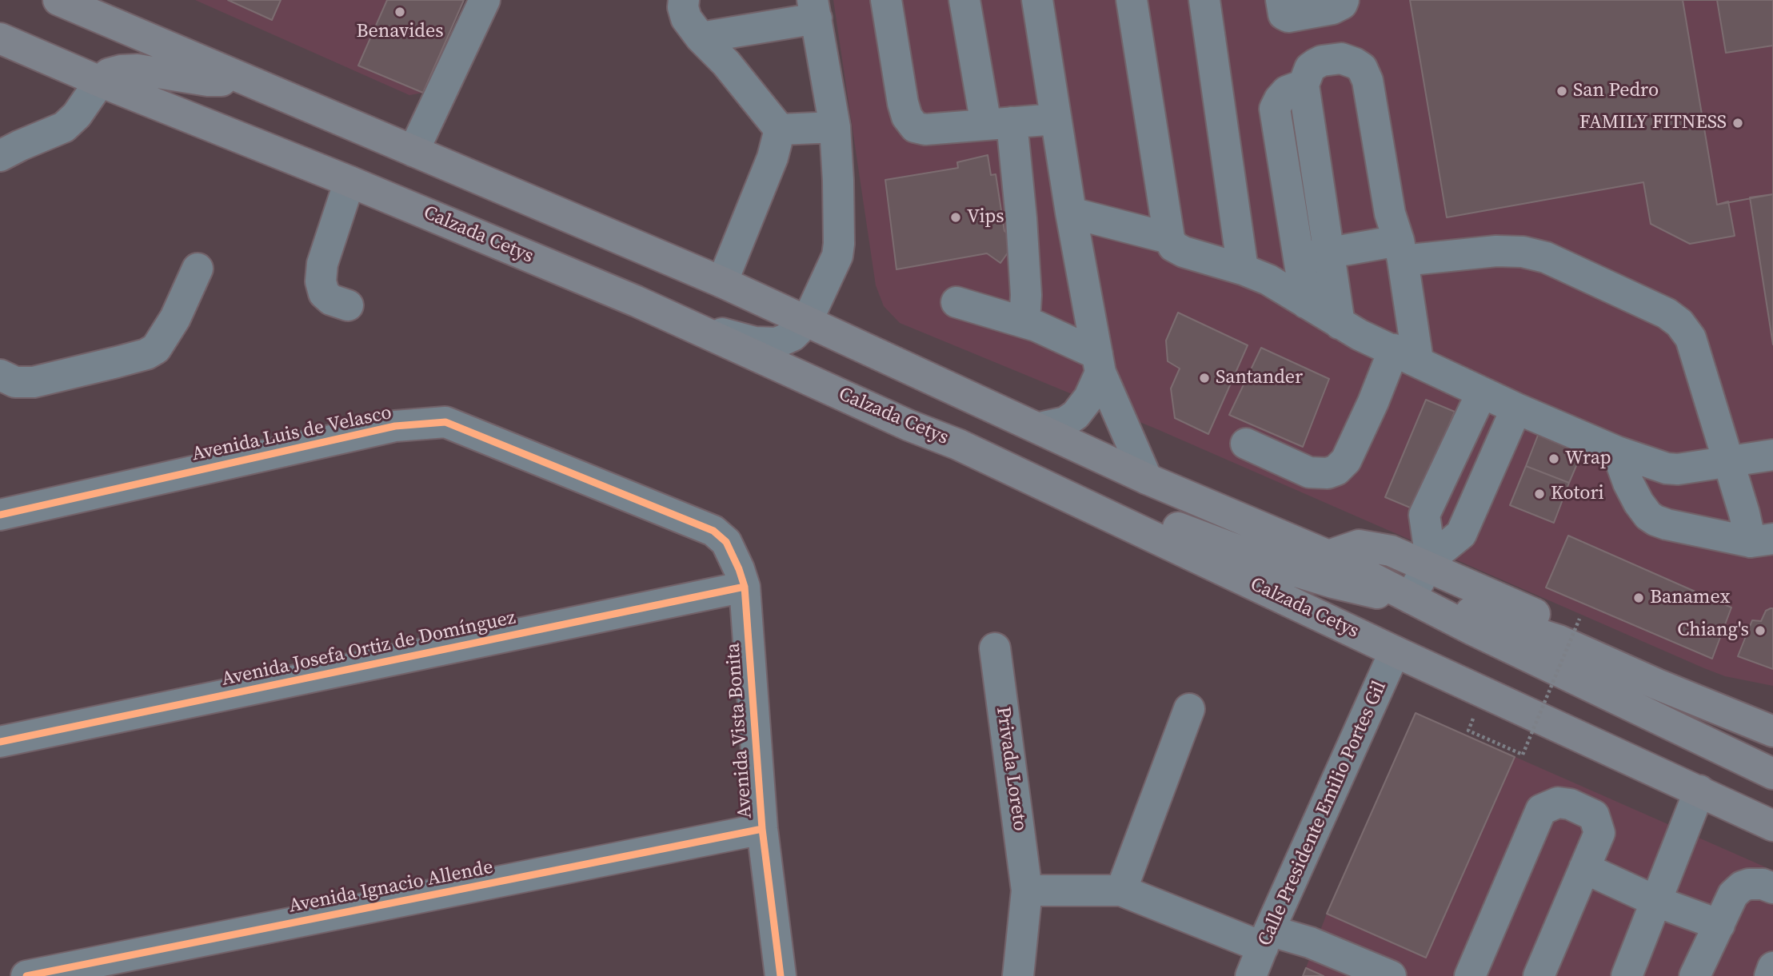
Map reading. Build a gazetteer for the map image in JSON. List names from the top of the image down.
{
  "streets": {
    "main road": ["Calzada Cetys"],
    "street": [
      "Avenida Luis de Velasco",
      "Avenida Josefa Ortiz de Domínguez",
      "Avenida Vista Bonita",
      "Privada Loreto",
      "Calle Presidente Emilio Portes Gil",
      "Avenida Ignacio Allende"
    ]
  },
  "crossings": [
    ["Calzada Cetys", "Calle Presidente Emilio Portes Gil"],
    ["Avenida Luis de Velasco", "Avenida Vista Bonita"],
    ["Avenida Josefa Ortiz de Domínguez", "Avenida Vista Bonita"],
    ["Avenida Vista Bonita", "Avenida Ignacio Allende"]
  ],
  "places": [
    "Benavides",
    "San Pedro",
    "FAMILY FITNESS",
    "Vips",
    "Santander",
    "Wrap",
    "Kotori",
    "Banamex",
    "Chiang's"
  ]
}
